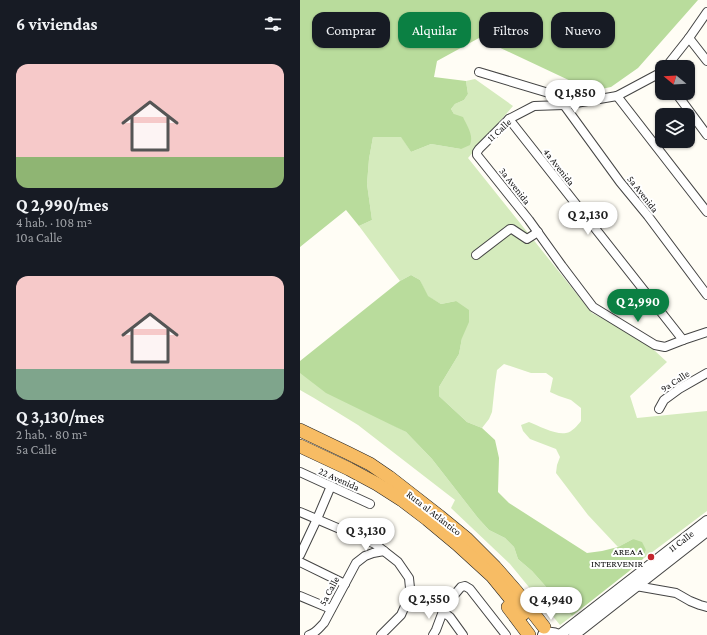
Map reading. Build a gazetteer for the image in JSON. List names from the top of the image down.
{
  "streets": {
    "highway": ["Ruta al Atlántico"],
    "street": [
      "11 Calle",
      "4a Avenida",
      "3a Avenida",
      "5a Avenida",
      "9a Calle",
      "22 Avenida",
      "5a Calle"
    ]
  },
  "crossings": [
    ["11 Calle", "4a Avenida"],
    ["11 Calle", "3a Avenida"],
    ["11 Calle", "5a Avenida"],
    ["11 Calle", "Ruta al Atlántico"],
    ["4a Avenida", "3a Avenida"]
  ],
  "places": ["AREA A INTERVENIR"],
  "north": "left",
  "page": {
    "heading": "6 viviendas",
    "chip": [
      "Comprar",
      "Alquilar",
      "Filtros",
      "Nuevo"
    ],
    "list": [
      {
        "name": "Q 2,990/mes",
        "note": "4 hab. · 108 m² · 10a Calle"
      },
      {
        "name": "Q 3,130/mes",
        "note": "2 hab. · 80 m² · 5a Calle"
      }
    ],
    "price": [
      "Q 1,850",
      "Q 2,130",
      "Q 2,990",
      "Q 3,130",
      "Q 2,550",
      "Q 4,940"
    ]
  }
}
